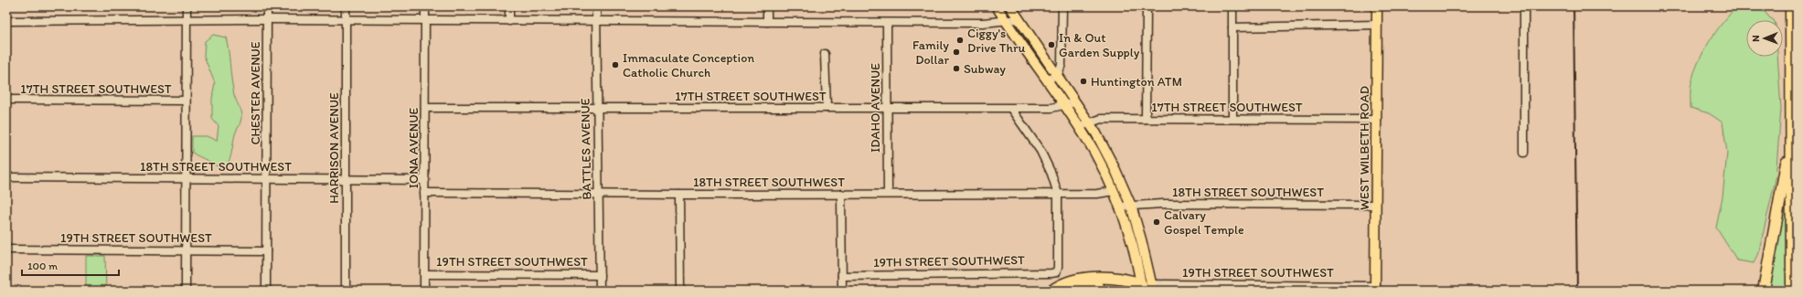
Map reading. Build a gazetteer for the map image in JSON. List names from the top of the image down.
{
  "streets": {
    "main road": ["WEST WILBETH ROAD"],
    "street": [
      "17TH STREET SOUTHWEST",
      "CHESTER AVENUE",
      "IDAHO AVENUE",
      "HARRISON AVENUE",
      "IONA AVENUE",
      "BATTLES AVENUE",
      "18TH STREET SOUTHWEST",
      "19TH STREET SOUTHWEST"
    ]
  },
  "crossings": [
    ["17TH STREET SOUTHWEST", "IDAHO AVENUE"],
    ["17TH STREET SOUTHWEST", "IONA AVENUE"],
    ["17TH STREET SOUTHWEST", "WEST WILBETH ROAD"],
    ["17TH STREET SOUTHWEST", "BATTLES AVENUE"],
    ["CHESTER AVENUE", "18TH STREET SOUTHWEST"],
    ["CHESTER AVENUE", "19TH STREET SOUTHWEST"],
    ["IDAHO AVENUE", "18TH STREET SOUTHWEST"],
    ["HARRISON AVENUE", "18TH STREET SOUTHWEST"],
    ["IONA AVENUE", "18TH STREET SOUTHWEST"],
    ["IONA AVENUE", "19TH STREET SOUTHWEST"],
    ["WEST WILBETH ROAD", "18TH STREET SOUTHWEST"],
    ["WEST WILBETH ROAD", "19TH STREET SOUTHWEST"],
    ["BATTLES AVENUE", "18TH STREET SOUTHWEST"],
    ["BATTLES AVENUE", "19TH STREET SOUTHWEST"],
    ["18TH STREET SOUTHWEST", "19TH STREET SOUTHWEST"]
  ],
  "places": [
    "Ciggy's Drive Thru",
    "In & Out Garden Supply",
    "Family Dollar",
    "Immaculate Conception Catholic Church",
    "Subway",
    "Huntington ATM",
    "Calvary Gospel Temple"
  ],
  "scale_bar": "100 m",
  "north": "left"
}
